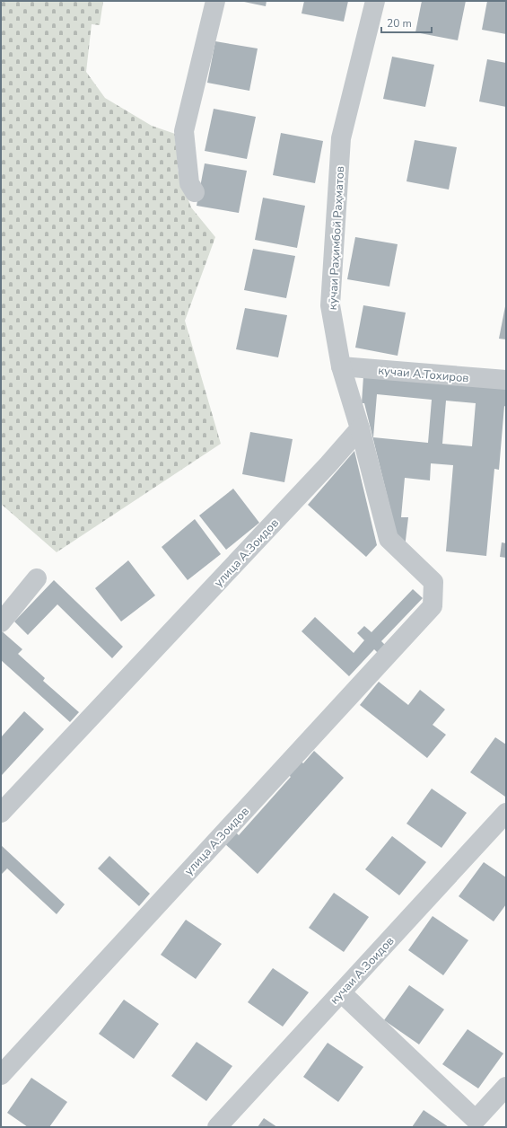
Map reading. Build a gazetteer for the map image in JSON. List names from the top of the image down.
{
  "streets": {
    "street": [
      "кӯчаи Раҳимбой Раҳматов",
      "кучаи А.Тохиров",
      "улица А.Зоидов",
      "кучаи А.Зоидов"
    ]
  },
  "crossings": [
    ["кӯчаи Раҳимбой Раҳматов", "кучаи А.Тохиров"],
    ["кӯчаи Раҳимбой Раҳматов", "улица А.Зоидов"]
  ],
  "scale_bar": "20 m"
}
